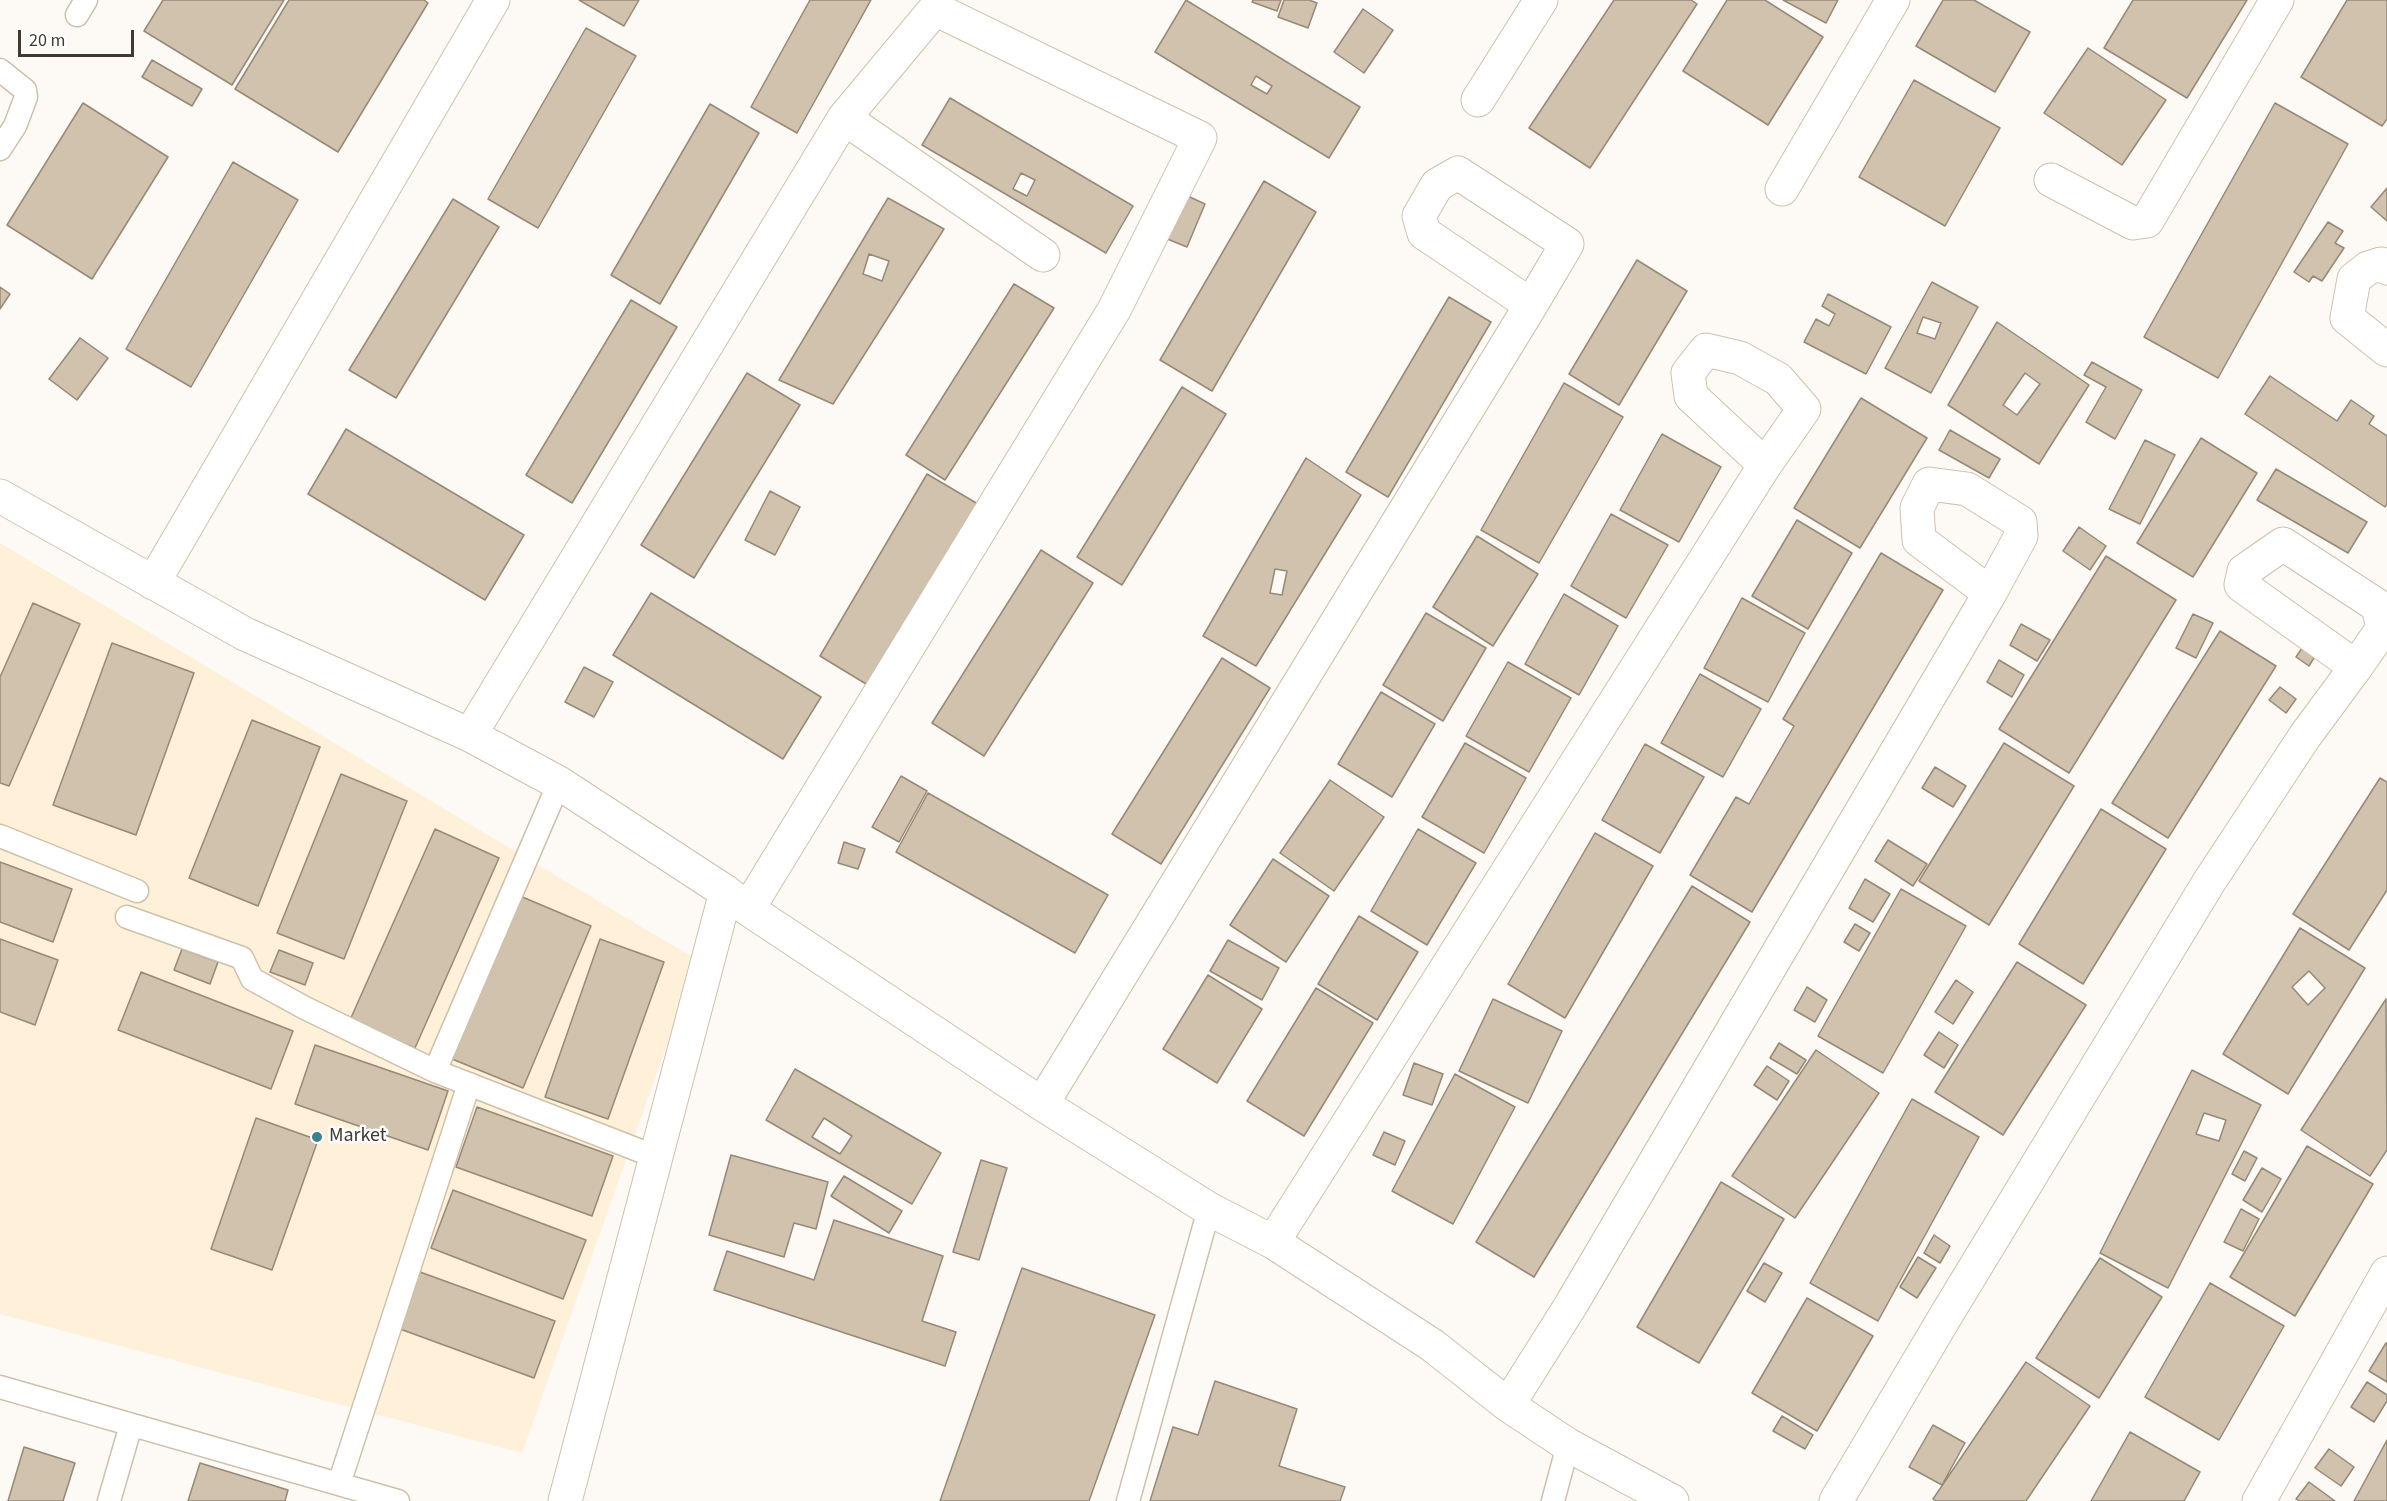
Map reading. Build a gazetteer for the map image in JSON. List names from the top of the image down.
{
  "places": ["Market"],
  "scale_bar": "20 m"
}
